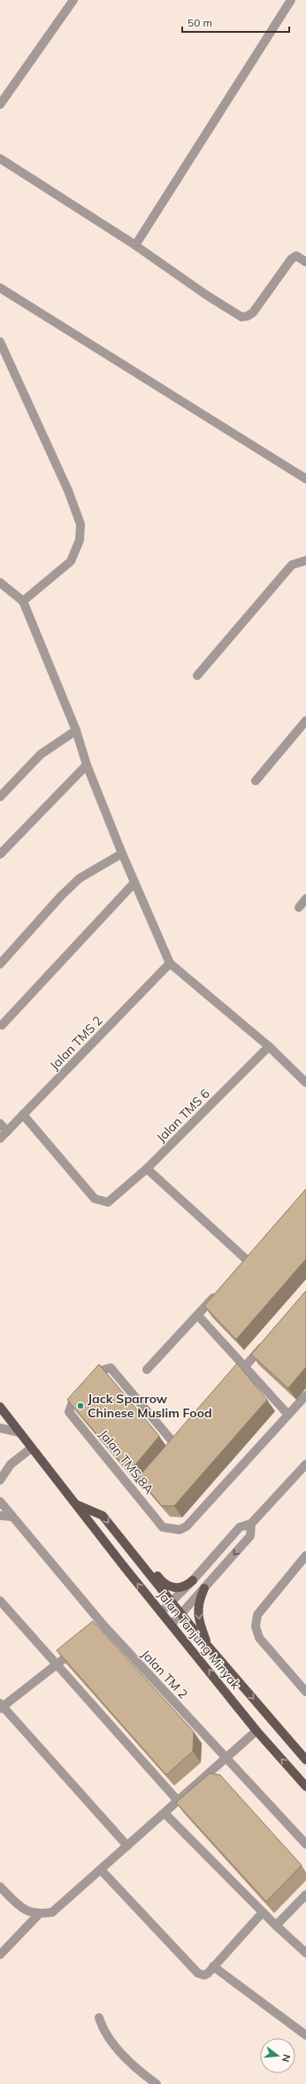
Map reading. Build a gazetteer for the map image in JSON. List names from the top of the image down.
{
  "streets": {
    "main road": ["Jalan Tanjung Minyak"],
    "street": [
      "Jalan TMS 2",
      "Jalan TMS 6",
      "Jalan TMS 8A",
      "Jalan TM 2"
    ]
  },
  "crossings": [
    ["Jalan TMS 2", "Jalan TMS 6"]
  ],
  "places": ["Jack Sparrow Chinese Muslim Food"],
  "scale_bar": "50 m",
  "north": "right"
}
